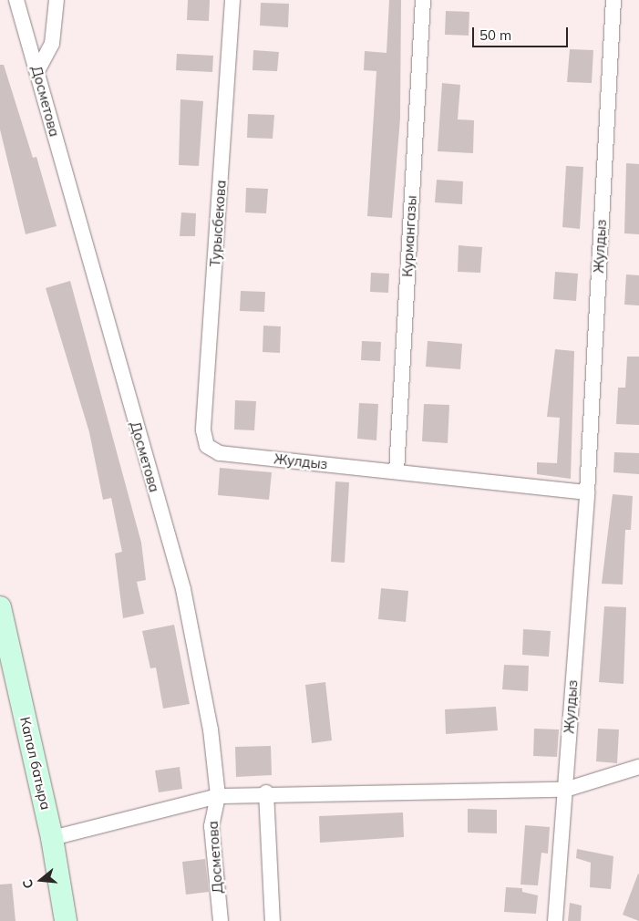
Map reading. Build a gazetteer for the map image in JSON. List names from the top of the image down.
{
  "streets": {
    "main road": ["Капал батыра"],
    "street": [
      "Досметова",
      "Турысбекова",
      "Курмангазы",
      "Жулдыз"
    ]
  },
  "crossings": [
    ["Турысбекова", "Жулдыз"],
    ["Курмангазы", "Жулдыз"]
  ],
  "scale_bar": "50 m",
  "north": "left"
}
